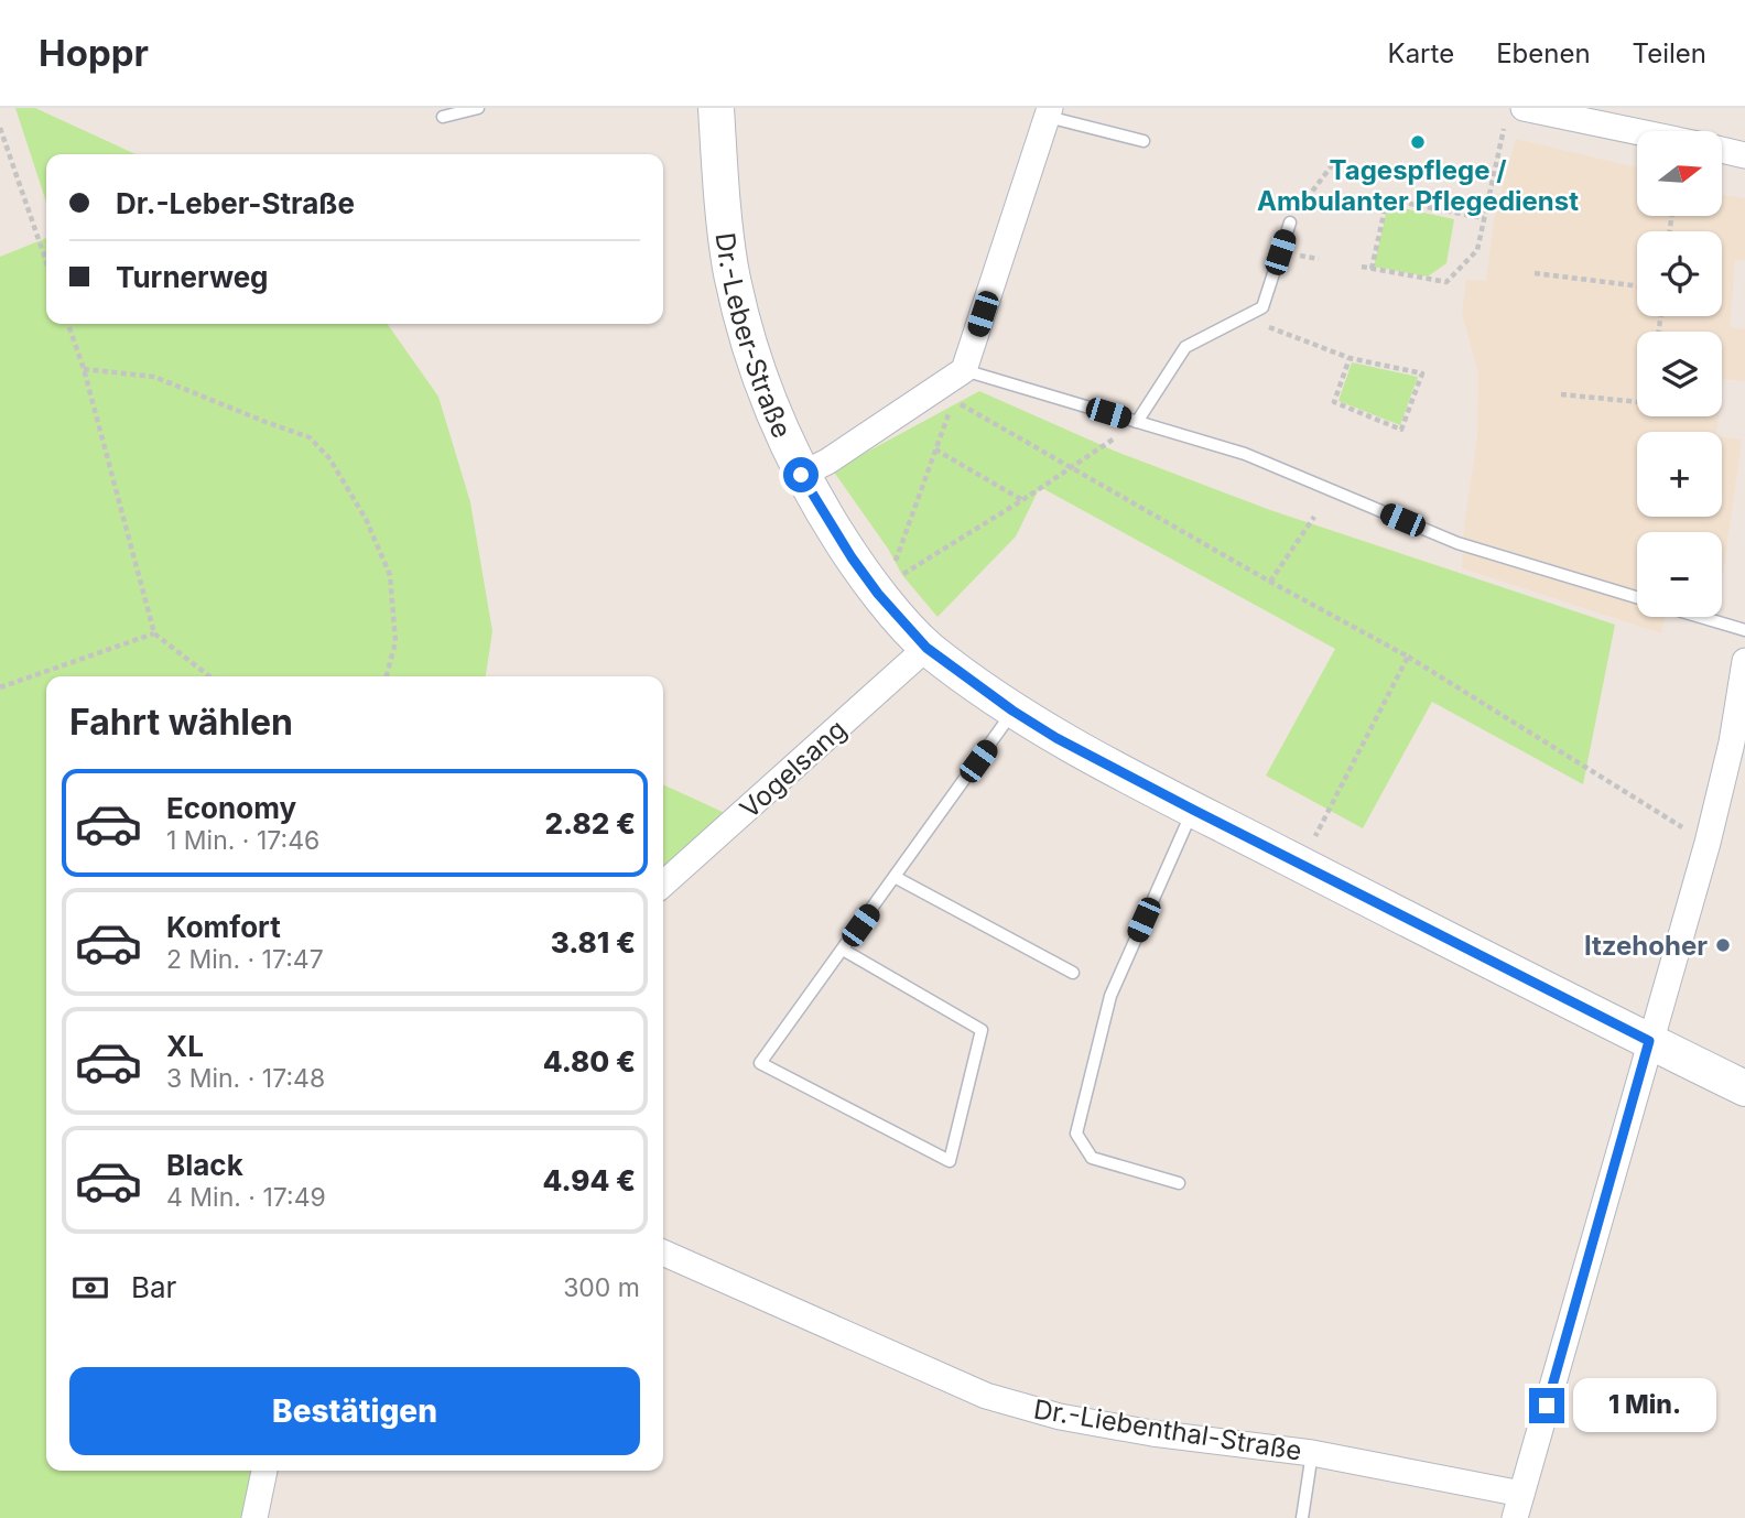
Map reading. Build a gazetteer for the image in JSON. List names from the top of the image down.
{
  "streets": {
    "main road": ["Dr.-Leber-Straße"],
    "street": ["Vogelsang", "Dr.-Liebenthal-Straße"]
  },
  "crossings": [
    ["Dr.-Leber-Straße", "Vogelsang"]
  ],
  "places": ["Tagespflege / Ambulanter Pflegedienst", "Itzehoher"],
  "north": "right",
  "page": {
    "header": "Hoppr",
    "nav": ["Karte", "Ebenen", "Teilen"],
    "map_buttons": ["+", "−"],
    "banner": ["Dr.-Leber-Straße", "Turnerweg"],
    "heading": "Fahrt wählen",
    "list": [
      {
        "name": "Economy",
        "note": "1 Min. · 17:46",
        "value": "2.82 €"
      },
      {
        "name": "Komfort",
        "note": "2 Min. · 17:47",
        "value": "3.81 €"
      },
      {
        "name": "XL",
        "note": "3 Min. · 17:48",
        "value": "4.80 €"
      },
      {
        "name": "Black",
        "note": "4 Min. · 17:49",
        "value": "4.94 €"
      }
    ],
    "pay": ["Bar", "300 m"],
    "buttons": "Bestätigen",
    "bubble": "1 Min."
  }
}
